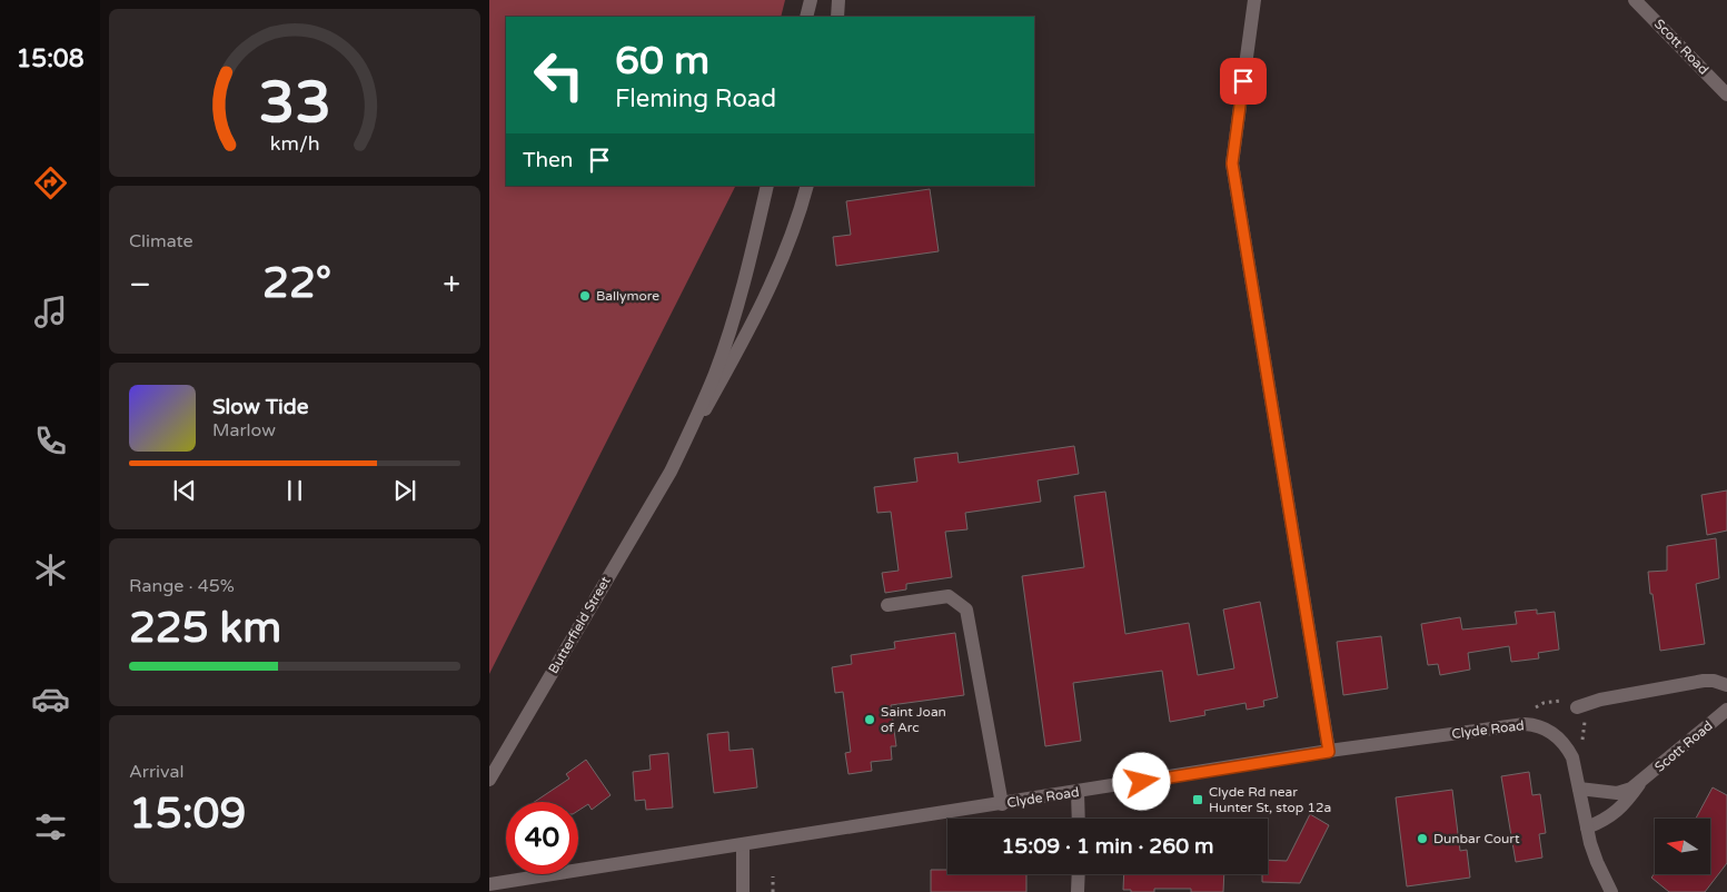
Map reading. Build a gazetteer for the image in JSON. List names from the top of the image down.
{
  "streets": {
    "street": ["Scott Road", "Butterfield Street", "Clyde Road"]
  },
  "crossings": [
    ["Scott Road", "Clyde Road"]
  ],
  "places": {
    "other": ["Ballymore", "Saint Joan of Arc", "Dunbar Court"],
    "transit": ["Clyde Rd near Hunter St, stop 12a"]
  },
  "north": "left",
  "page": {
    "tabs": "15:08",
    "turn": ["60 m", "Fleming Road"],
    "then": "Then",
    "tile": [
      "Climate",
      ["Range · 45%", "225 km"],
      ["Arrival", "15:09"]
    ],
    "heat": ["−", "22°", "+"],
    "song": ["Slow Tide", "Marlow"],
    "limit": "40",
    "trip": "15:09 · 1 min · 260 m",
    "gauge": ["33", "km/h"]
  }
}
